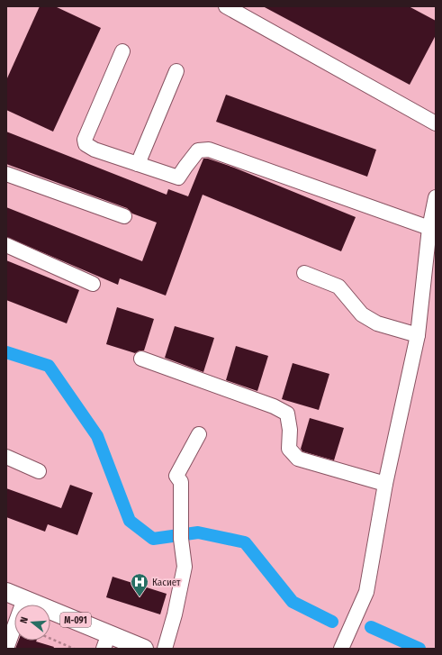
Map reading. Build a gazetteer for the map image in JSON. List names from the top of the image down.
{
  "streets": {
    "main road": ["М-091"]
  },
  "places": {
    "hospital": ["Касиет"]
  },
  "north": "left"
}
